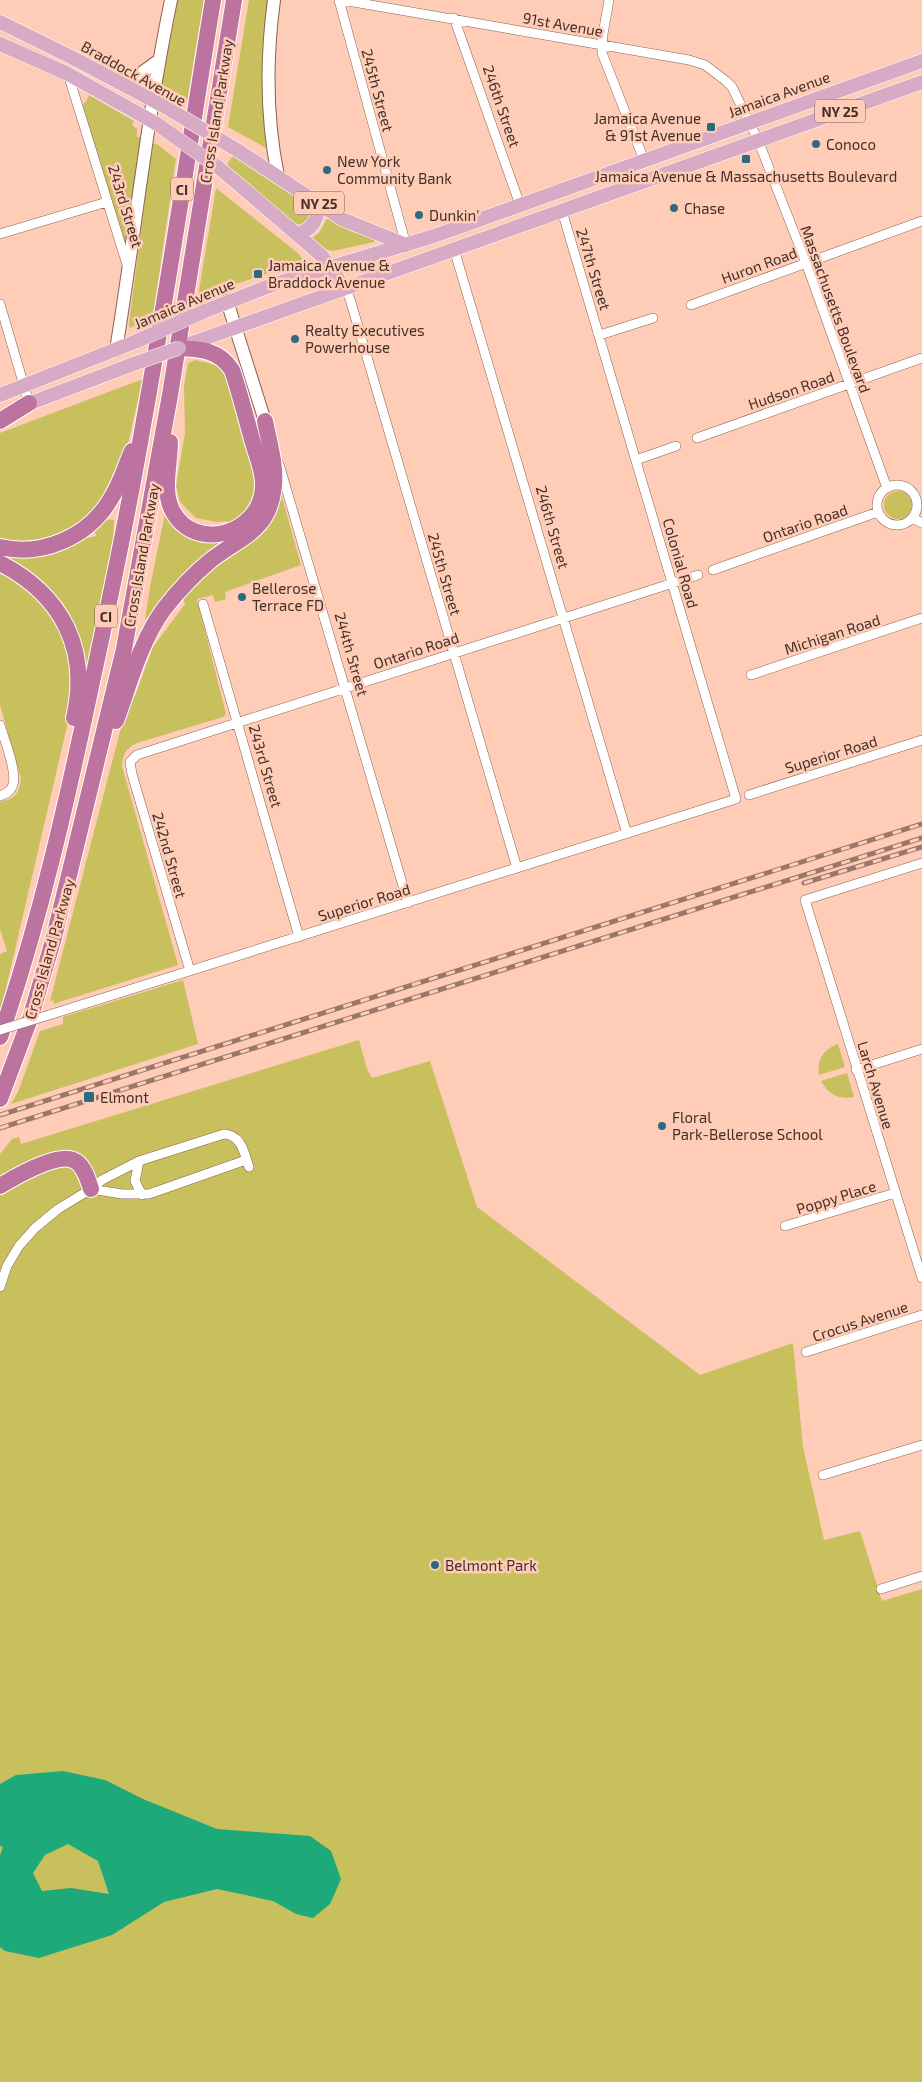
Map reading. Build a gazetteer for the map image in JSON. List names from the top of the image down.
{
  "streets": {
    "highway": ["Cross Island Parkway", "CI"],
    "main road": [
      "Braddock Avenue",
      "Jamaica Avenue",
      "246th Street",
      "NY 25"
    ],
    "street": [
      "91st Avenue",
      "245th Street",
      "243rd Street",
      "Huron Road",
      "247th Street",
      "Massachusetts Boulevard",
      "Hudson Road",
      "Ontario Road",
      "Colonial Road",
      "Michigan Road",
      "244th Street",
      "Superior Road",
      "242nd Street",
      "Larch Avenue",
      "Poppy Place",
      "Crocus Avenue"
    ]
  },
  "crossings": [
    ["91st Avenue", "245th Street"],
    ["91st Avenue", "Jamaica Avenue"],
    ["91st Avenue", "246th Street"],
    ["91st Avenue", "NY 25"],
    ["91st Avenue", "Massachusetts Boulevard"],
    ["Braddock Avenue", "245th Street"],
    ["Braddock Avenue", "Jamaica Avenue"],
    ["245th Street", "Jamaica Avenue"],
    ["245th Street", "NY 25"],
    ["245th Street", "Ontario Road"],
    ["245th Street", "Superior Road"],
    ["Jamaica Avenue", "246th Street"],
    ["Jamaica Avenue", "NY 25"],
    ["Jamaica Avenue", "243rd Street"],
    ["Jamaica Avenue", "244th Street"],
    ["246th Street", "NY 25"],
    ["246th Street", "Ontario Road"],
    ["246th Street", "Superior Road"],
    ["NY 25", "243rd Street"],
    ["NY 25", "247th Street"],
    ["NY 25", "Massachusetts Boulevard"],
    ["243rd Street", "Ontario Road"],
    ["243rd Street", "Superior Road"],
    ["Huron Road", "Massachusetts Boulevard"],
    ["247th Street", "Colonial Road"],
    ["Massachusetts Boulevard", "Hudson Road"],
    ["Massachusetts Boulevard", "Ontario Road"],
    ["Ontario Road", "Colonial Road"],
    ["Ontario Road", "244th Street"],
    ["Ontario Road", "242nd Street"],
    ["Colonial Road", "Superior Road"],
    ["244th Street", "Superior Road"],
    ["Superior Road", "242nd Street"],
    ["Larch Avenue", "Poppy Place"]
  ],
  "places": {
    "transit": [
      "Jamaica Avenue & 91st Avenue",
      "Jamaica Avenue & Massachusetts Boulevard",
      "Jamaica Avenue & Braddock Avenue",
      "Elmont"
    ],
    "other": [
      "Conoco",
      "New York Community Bank",
      "Chase",
      "Dunkin'",
      "Realty Executives Powerhouse",
      "Bellerose Terrace FD",
      "Floral Park-Bellerose School",
      "Belmont Park"
    ]
  }
}
